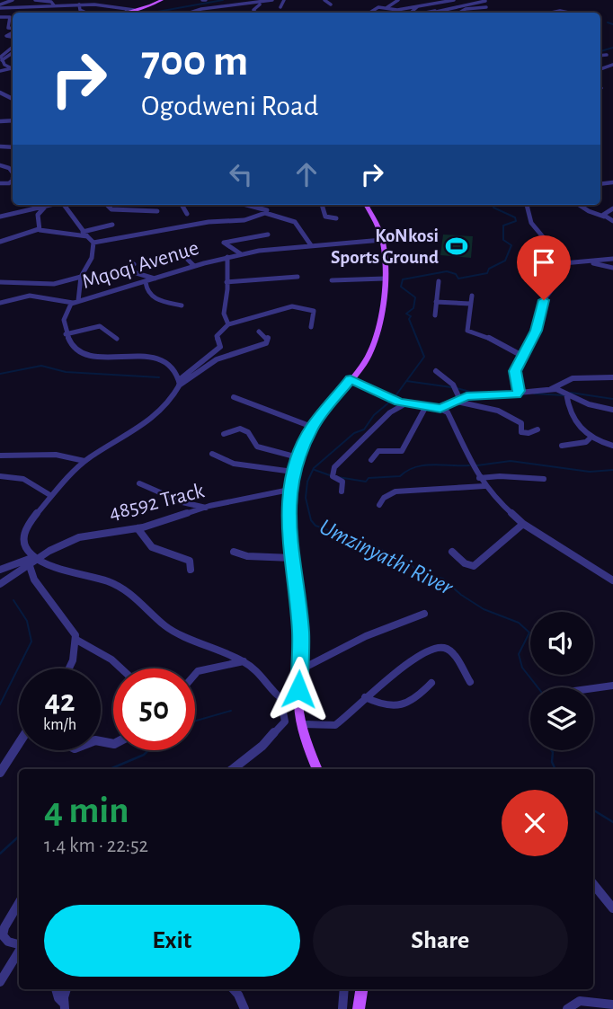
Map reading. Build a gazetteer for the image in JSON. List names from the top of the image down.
{
  "streets": {
    "street": ["Mqoqi Avenue", "48592 Track"]
  },
  "water": ["Umzinyathi River"],
  "places": {
    "sports": ["KoNkosi Sports Ground"]
  },
  "page": {
    "turn": ["700 m", "Ogodweni Road"],
    "speed": "42 km/h",
    "limit": "50",
    "heading": ["4 min", "1.4 km · 22:52"],
    "buttons": ["Exit", "Share"]
  }
}
